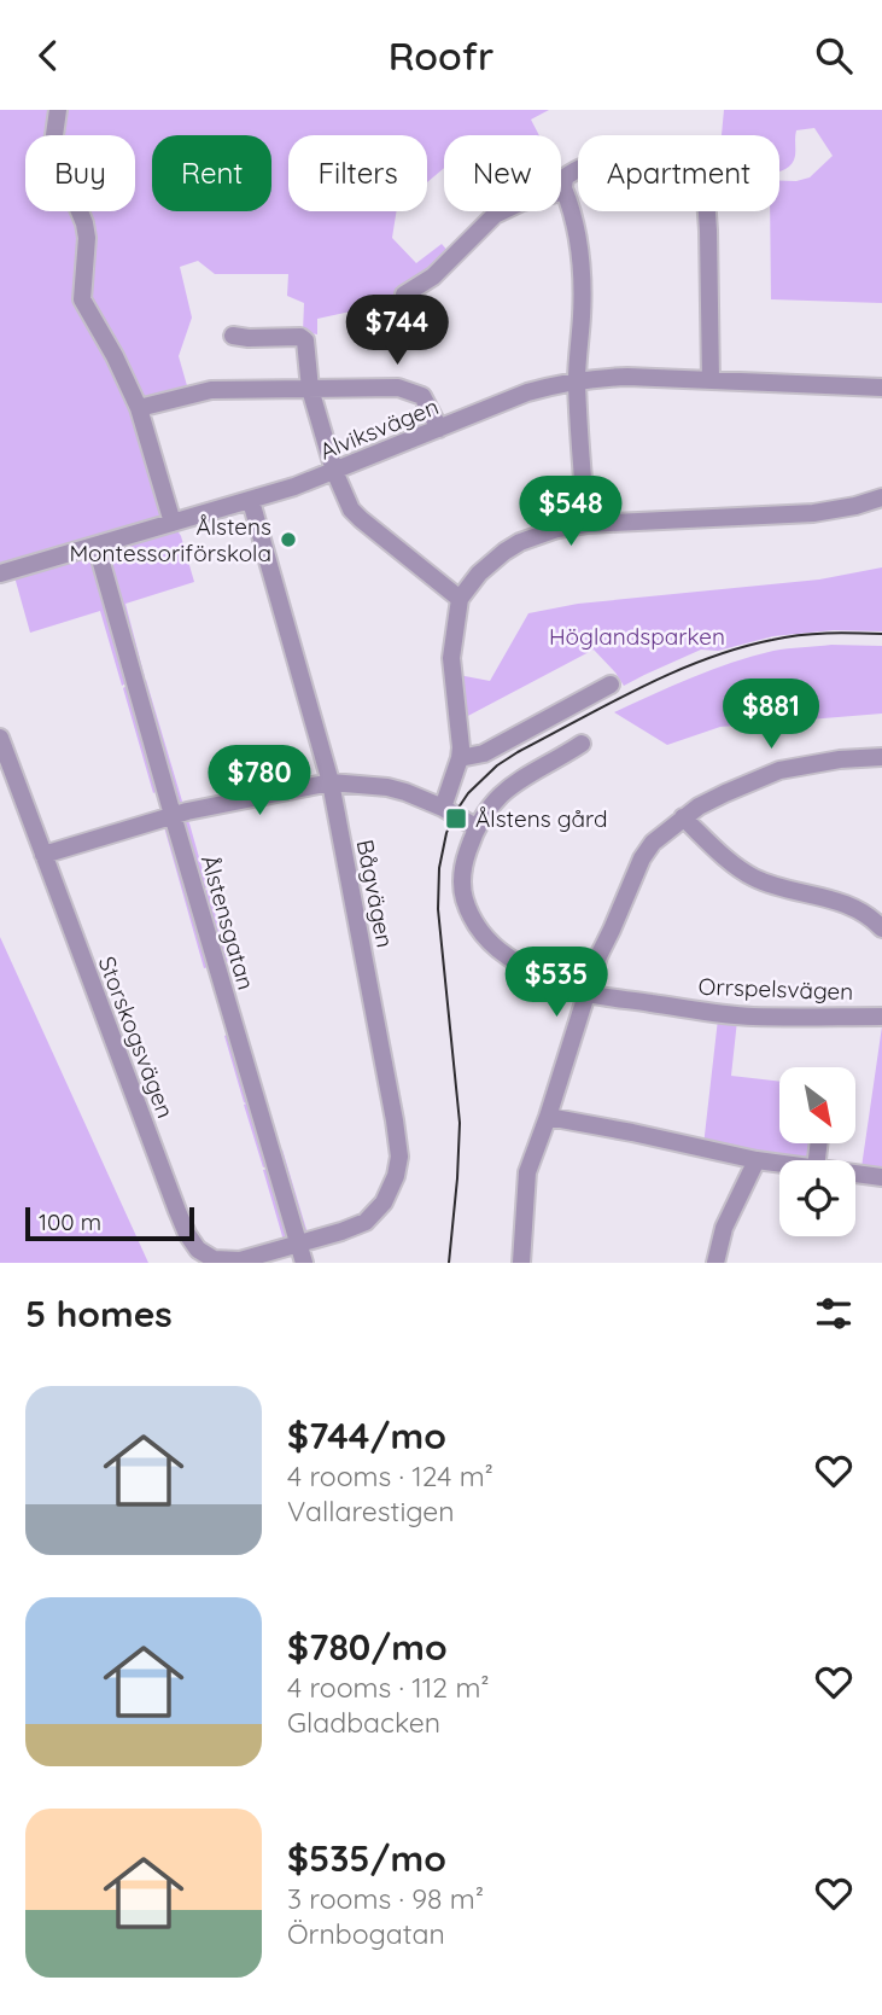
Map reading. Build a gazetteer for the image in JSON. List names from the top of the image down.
{
  "streets": {
    "street": [
      "Alviksvägen",
      "Bågvägen",
      "Ålstensgatan",
      "Orrspelsvägen",
      "Storskogsvägen"
    ]
  },
  "crossings": [
    ["Alviksvägen", "Bågvägen"],
    ["Alviksvägen", "Ålstensgatan"],
    ["Bågvägen", "Ålstensgatan"],
    ["Bågvägen", "Storskogsvägen"],
    ["Ålstensgatan", "Storskogsvägen"]
  ],
  "parks": ["Höglandsparken"],
  "places": {
    "other": ["Ålstens Montessoriförskola"],
    "transit": ["Ålstens gård"]
  },
  "scale_bar": "100 m",
  "north": "bottom right",
  "page": {
    "header": "Roofr",
    "chip": [
      "Buy",
      "Rent",
      "Filters",
      "New",
      "Apartment"
    ],
    "price": [
      "$744",
      "$548",
      "$881",
      "$780",
      "$535"
    ],
    "scale": "100 m",
    "heading": "5 homes",
    "list": [
      {
        "name": "$744/mo",
        "note": "4 rooms · 124 m² · Vallarestigen"
      },
      {
        "name": "$780/mo",
        "note": "4 rooms · 112 m² · Gladbacken"
      },
      {
        "name": "$535/mo",
        "note": "3 rooms · 98 m² · Örnbogatan"
      }
    ]
  }
}
